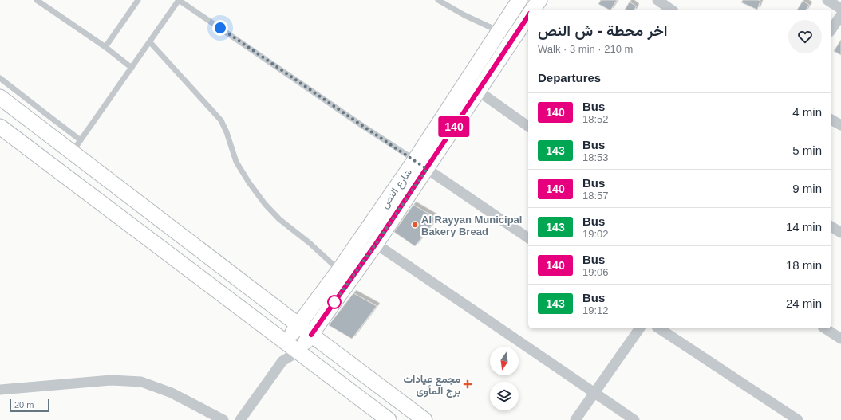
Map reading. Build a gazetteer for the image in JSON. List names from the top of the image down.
{
  "streets": {
    "main road": ["شارع النص"]
  },
  "places": {
    "other": ["Al Rayyan Municipal Bakery Bread"],
    "health": ["مجمع عيادات برج المأوى"]
  },
  "lines": ["bus line 140"],
  "scale_bar": "20 m",
  "north": "bottom",
  "page": {
    "on_map": "140",
    "heading": [
      ["اخر محطة - ش النص", "Walk · 3 min · 210 m"],
      "Departures"
    ],
    "list": [
      {
        "mark": "140",
        "name": "Bus",
        "note": "18:52",
        "value": "4 min"
      },
      {
        "mark": "143",
        "name": "Bus",
        "note": "18:53",
        "value": "5 min"
      },
      {
        "mark": "140",
        "name": "Bus",
        "note": "18:57",
        "value": "9 min"
      },
      {
        "mark": "143",
        "name": "Bus",
        "note": "19:02",
        "value": "14 min"
      },
      {
        "mark": "140",
        "name": "Bus",
        "note": "19:06",
        "value": "18 min"
      },
      {
        "mark": "143",
        "name": "Bus",
        "note": "19:12",
        "value": "24 min"
      }
    ],
    "scale": "20 m"
  }
}
